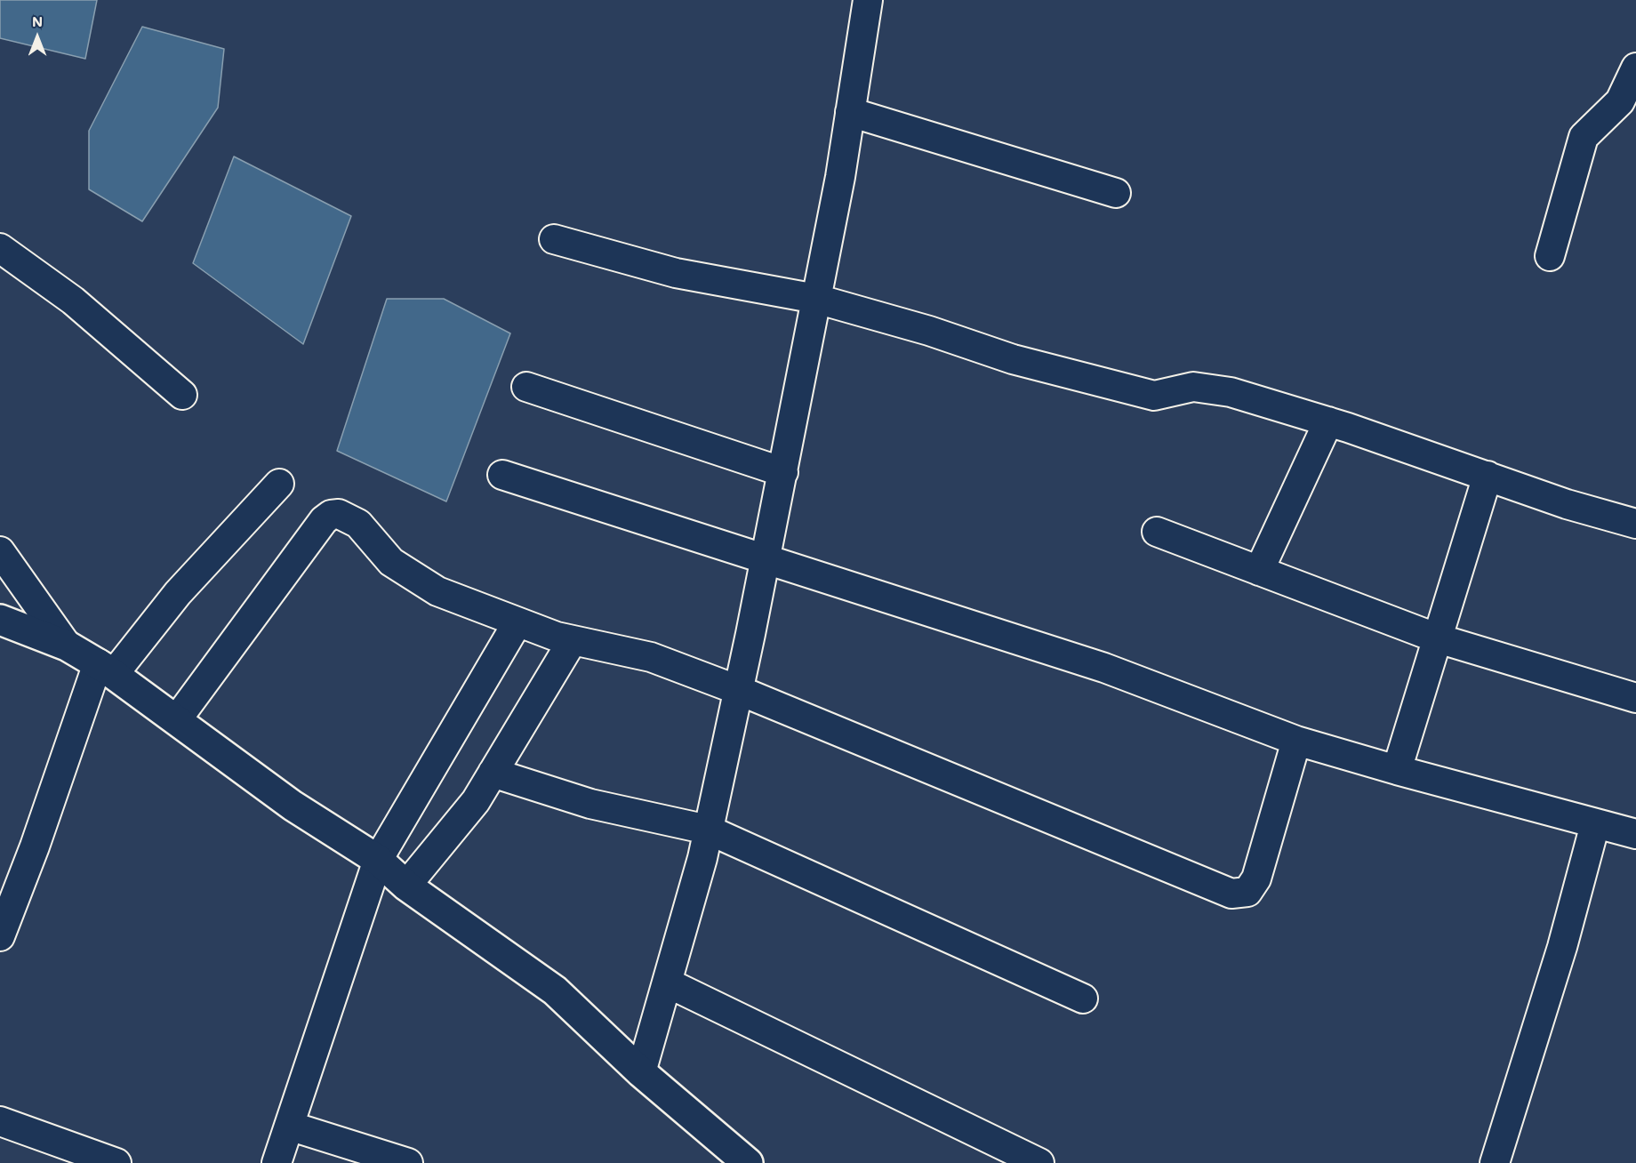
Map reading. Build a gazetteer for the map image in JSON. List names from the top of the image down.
{
  "north": "top"
}
